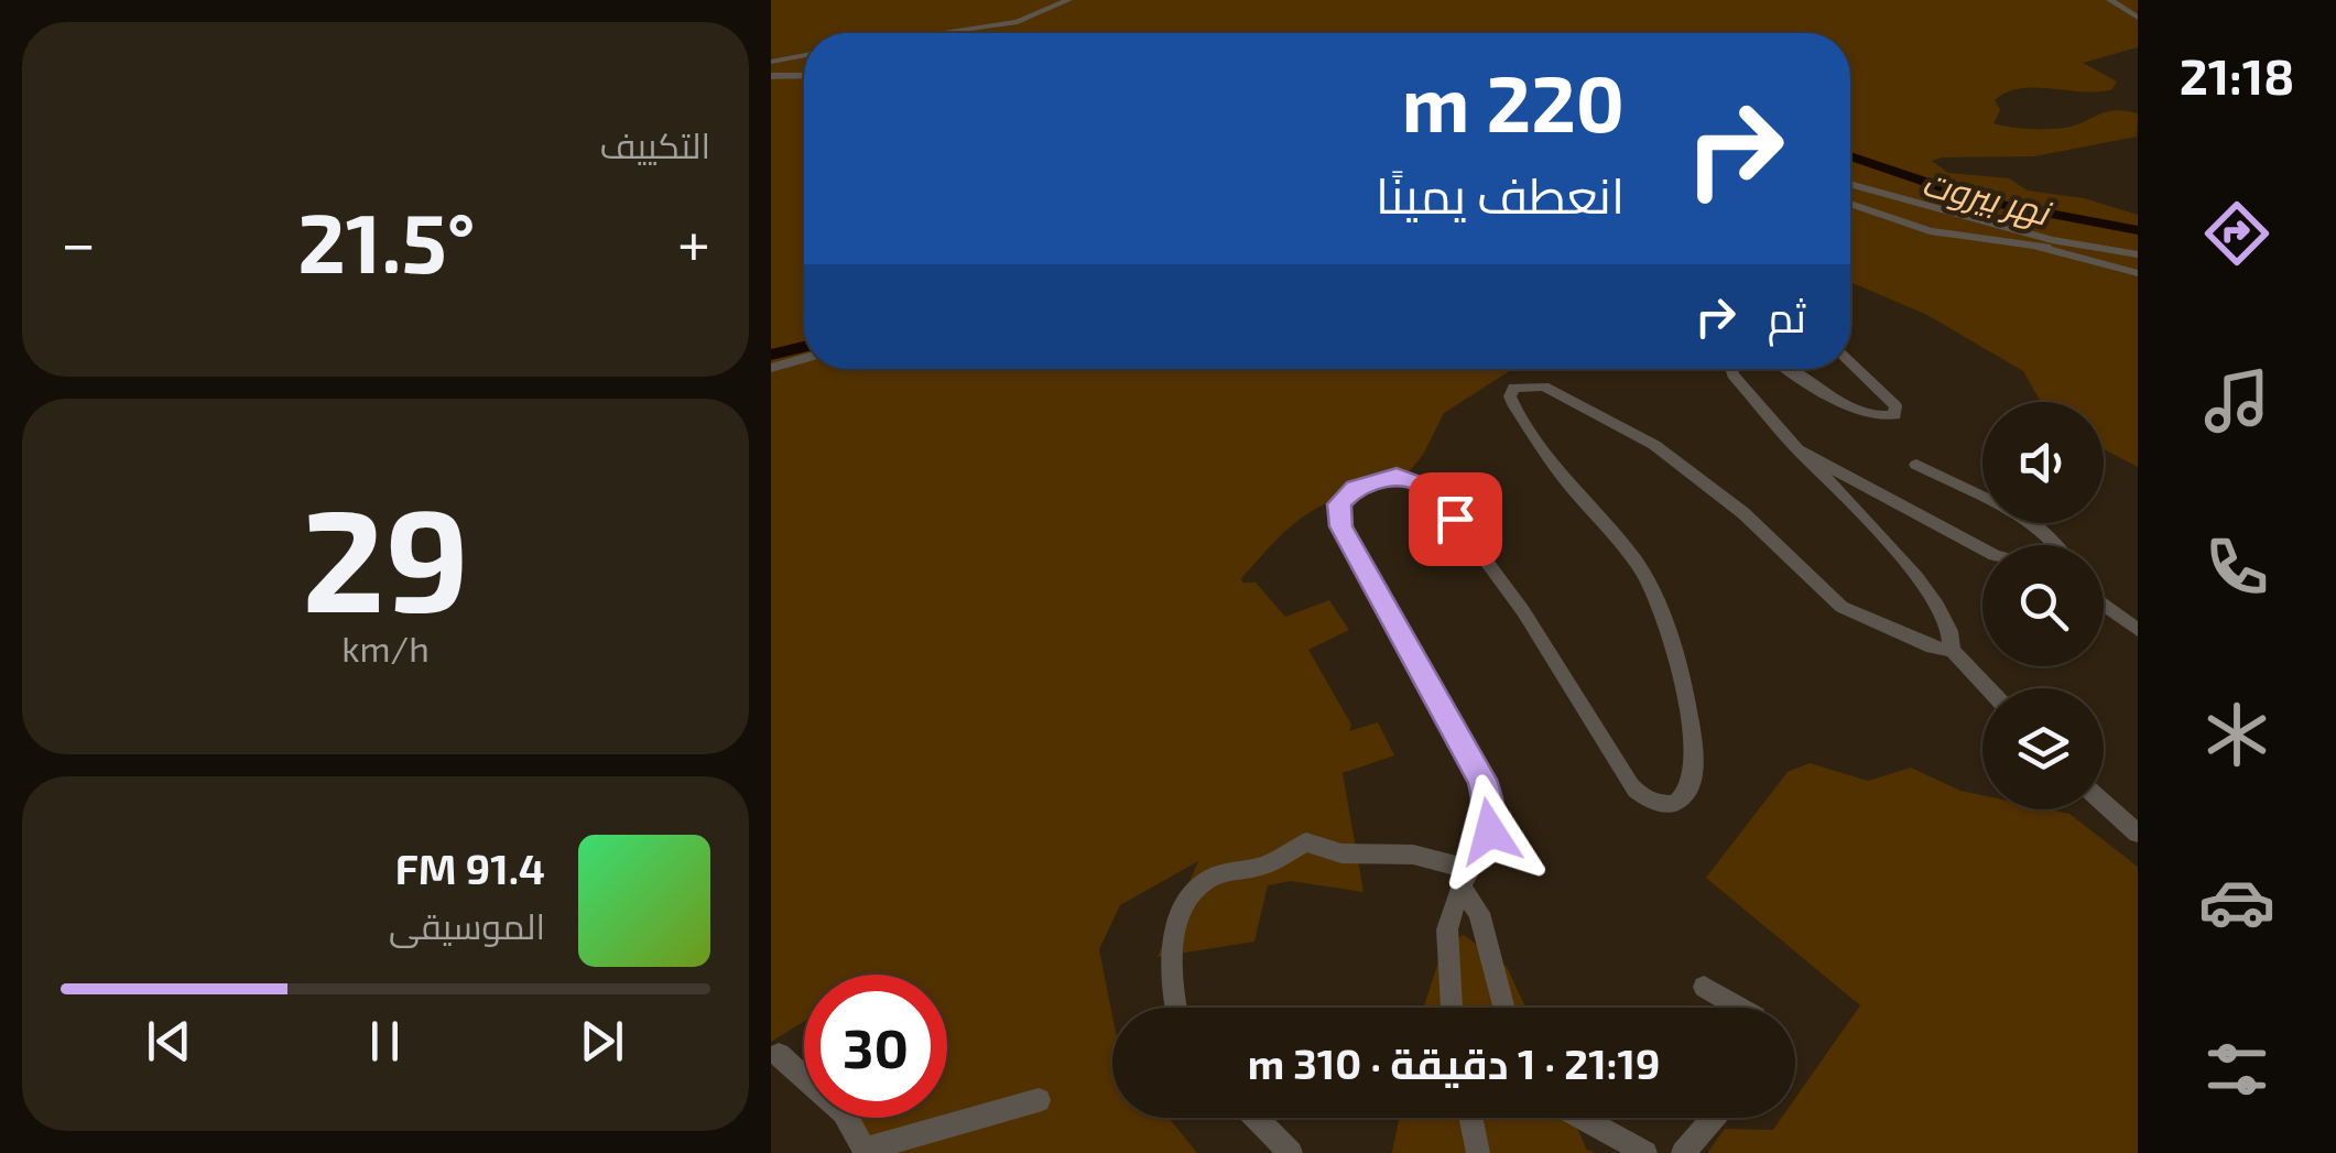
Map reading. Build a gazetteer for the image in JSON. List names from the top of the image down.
{
  "water": ["نهر بيروت"],
  "page": {
    "tabs": "21:18",
    "tile": [
      "التكييف",
      ["29", "km/h"]
    ],
    "turn": ["220 m", "انعطف يمينًا"],
    "heat": ["−", "21.5°", "+"],
    "then": "ثم",
    "song": ["91.4 FM", "الموسيقى"],
    "limit": "30",
    "trip": "21:19 · 1 دقيقة · 310 m"
  }
}
